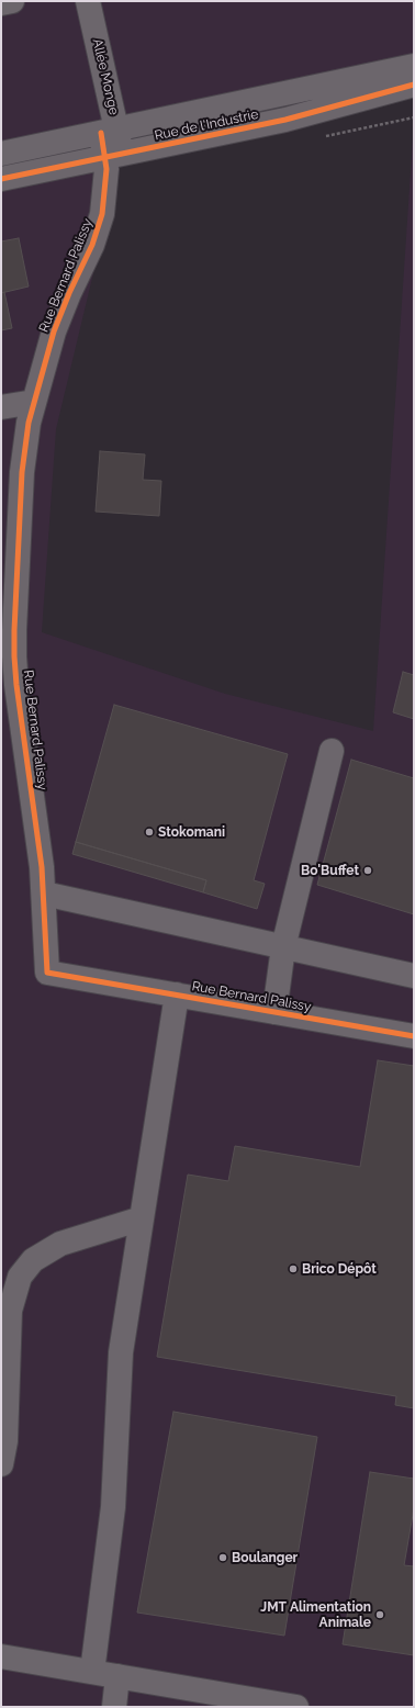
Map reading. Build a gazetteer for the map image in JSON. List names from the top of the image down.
{
  "streets": {
    "street": ["Allée Monge", "Rue de l'Industrie", "Rue Bernard Palissy"]
  },
  "crossings": [
    ["Allée Monge", "Rue de l'Industrie"],
    ["Allée Monge", "Rue Bernard Palissy"],
    ["Rue de l'Industrie", "Rue Bernard Palissy"]
  ],
  "places": [
    "Stokomani",
    "Bo'Buffet",
    "Brico Dépôt",
    "Boulanger",
    "JMT Alimentation Animale"
  ]
}
